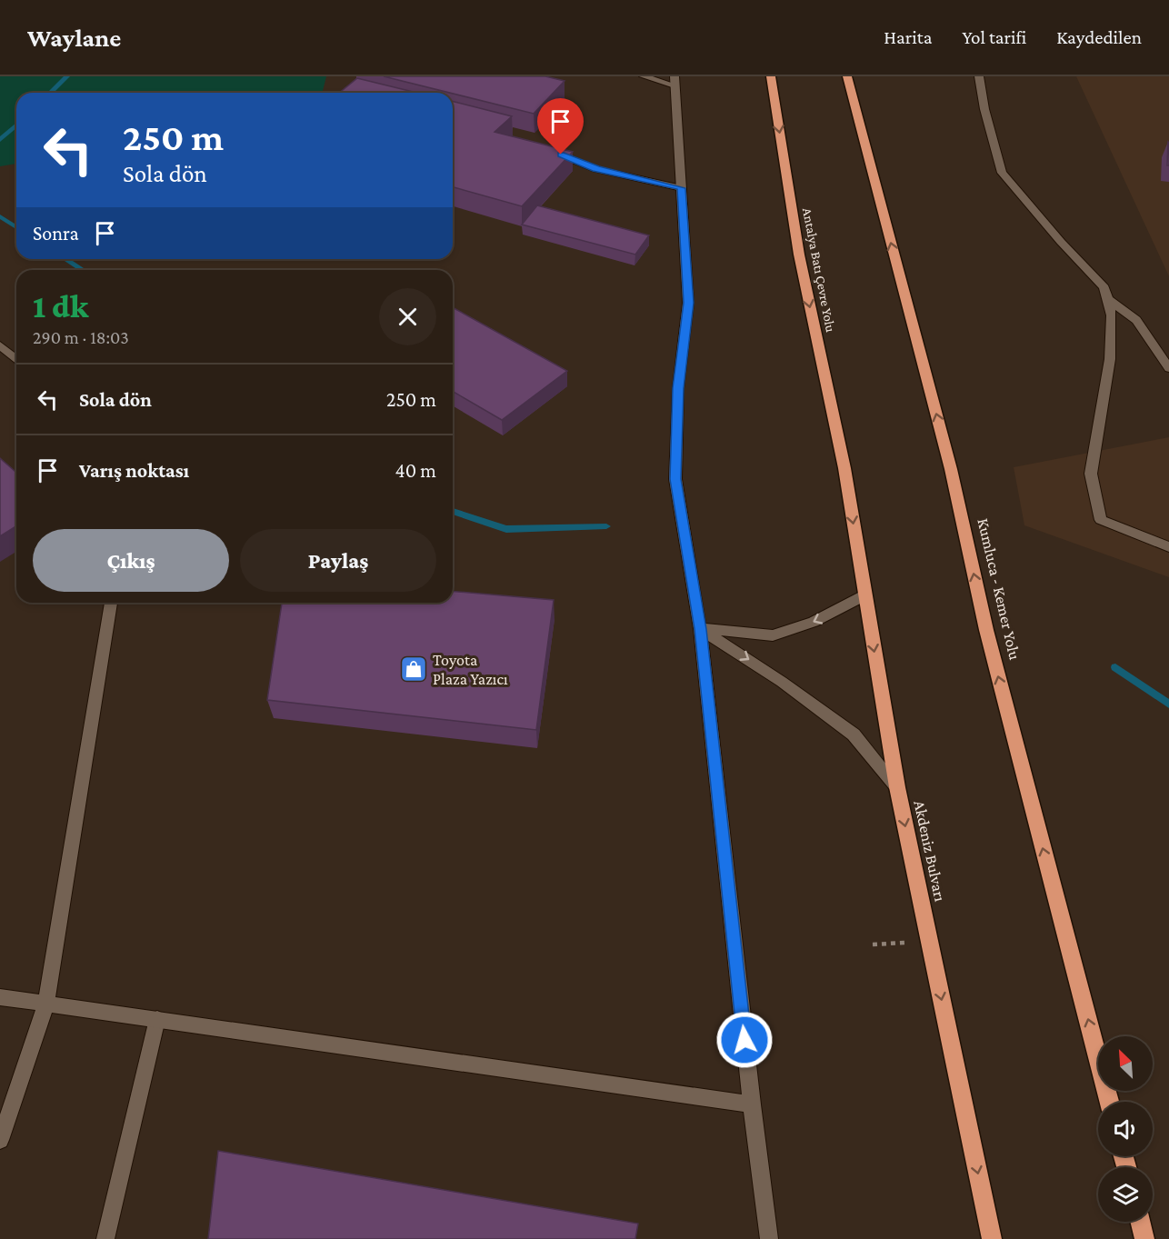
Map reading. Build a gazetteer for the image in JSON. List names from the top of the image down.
{
  "streets": {
    "highway": ["Antalya Batı Çevre Yolu", "Kumluca - Kemer Yolu", "Akdeniz Bulvarı"]
  },
  "crossings": [
    ["Antalya Batı Çevre Yolu", "Akdeniz Bulvarı"]
  ],
  "one_way": ["Antalya Batı Çevre Yolu", "Kumluca - Kemer Yolu", "Akdeniz Bulvarı"],
  "places": {
    "shop": ["Toyota Plaza Yazıcı"]
  },
  "north": "top left",
  "page": {
    "header": "Waylane",
    "nav": ["Harita", "Yol tarifi", "Kaydedilen"],
    "turn": ["250 m", "Sola dön"],
    "then": "Sonra",
    "heading": ["1 dk", "290 m · 18:03"],
    "list": [
      {
        "name": "Sola dön",
        "value": "250 m"
      },
      {
        "name": "Varış noktası",
        "value": "40 m"
      }
    ],
    "buttons": ["Çıkış", "Paylaş"]
  }
}
